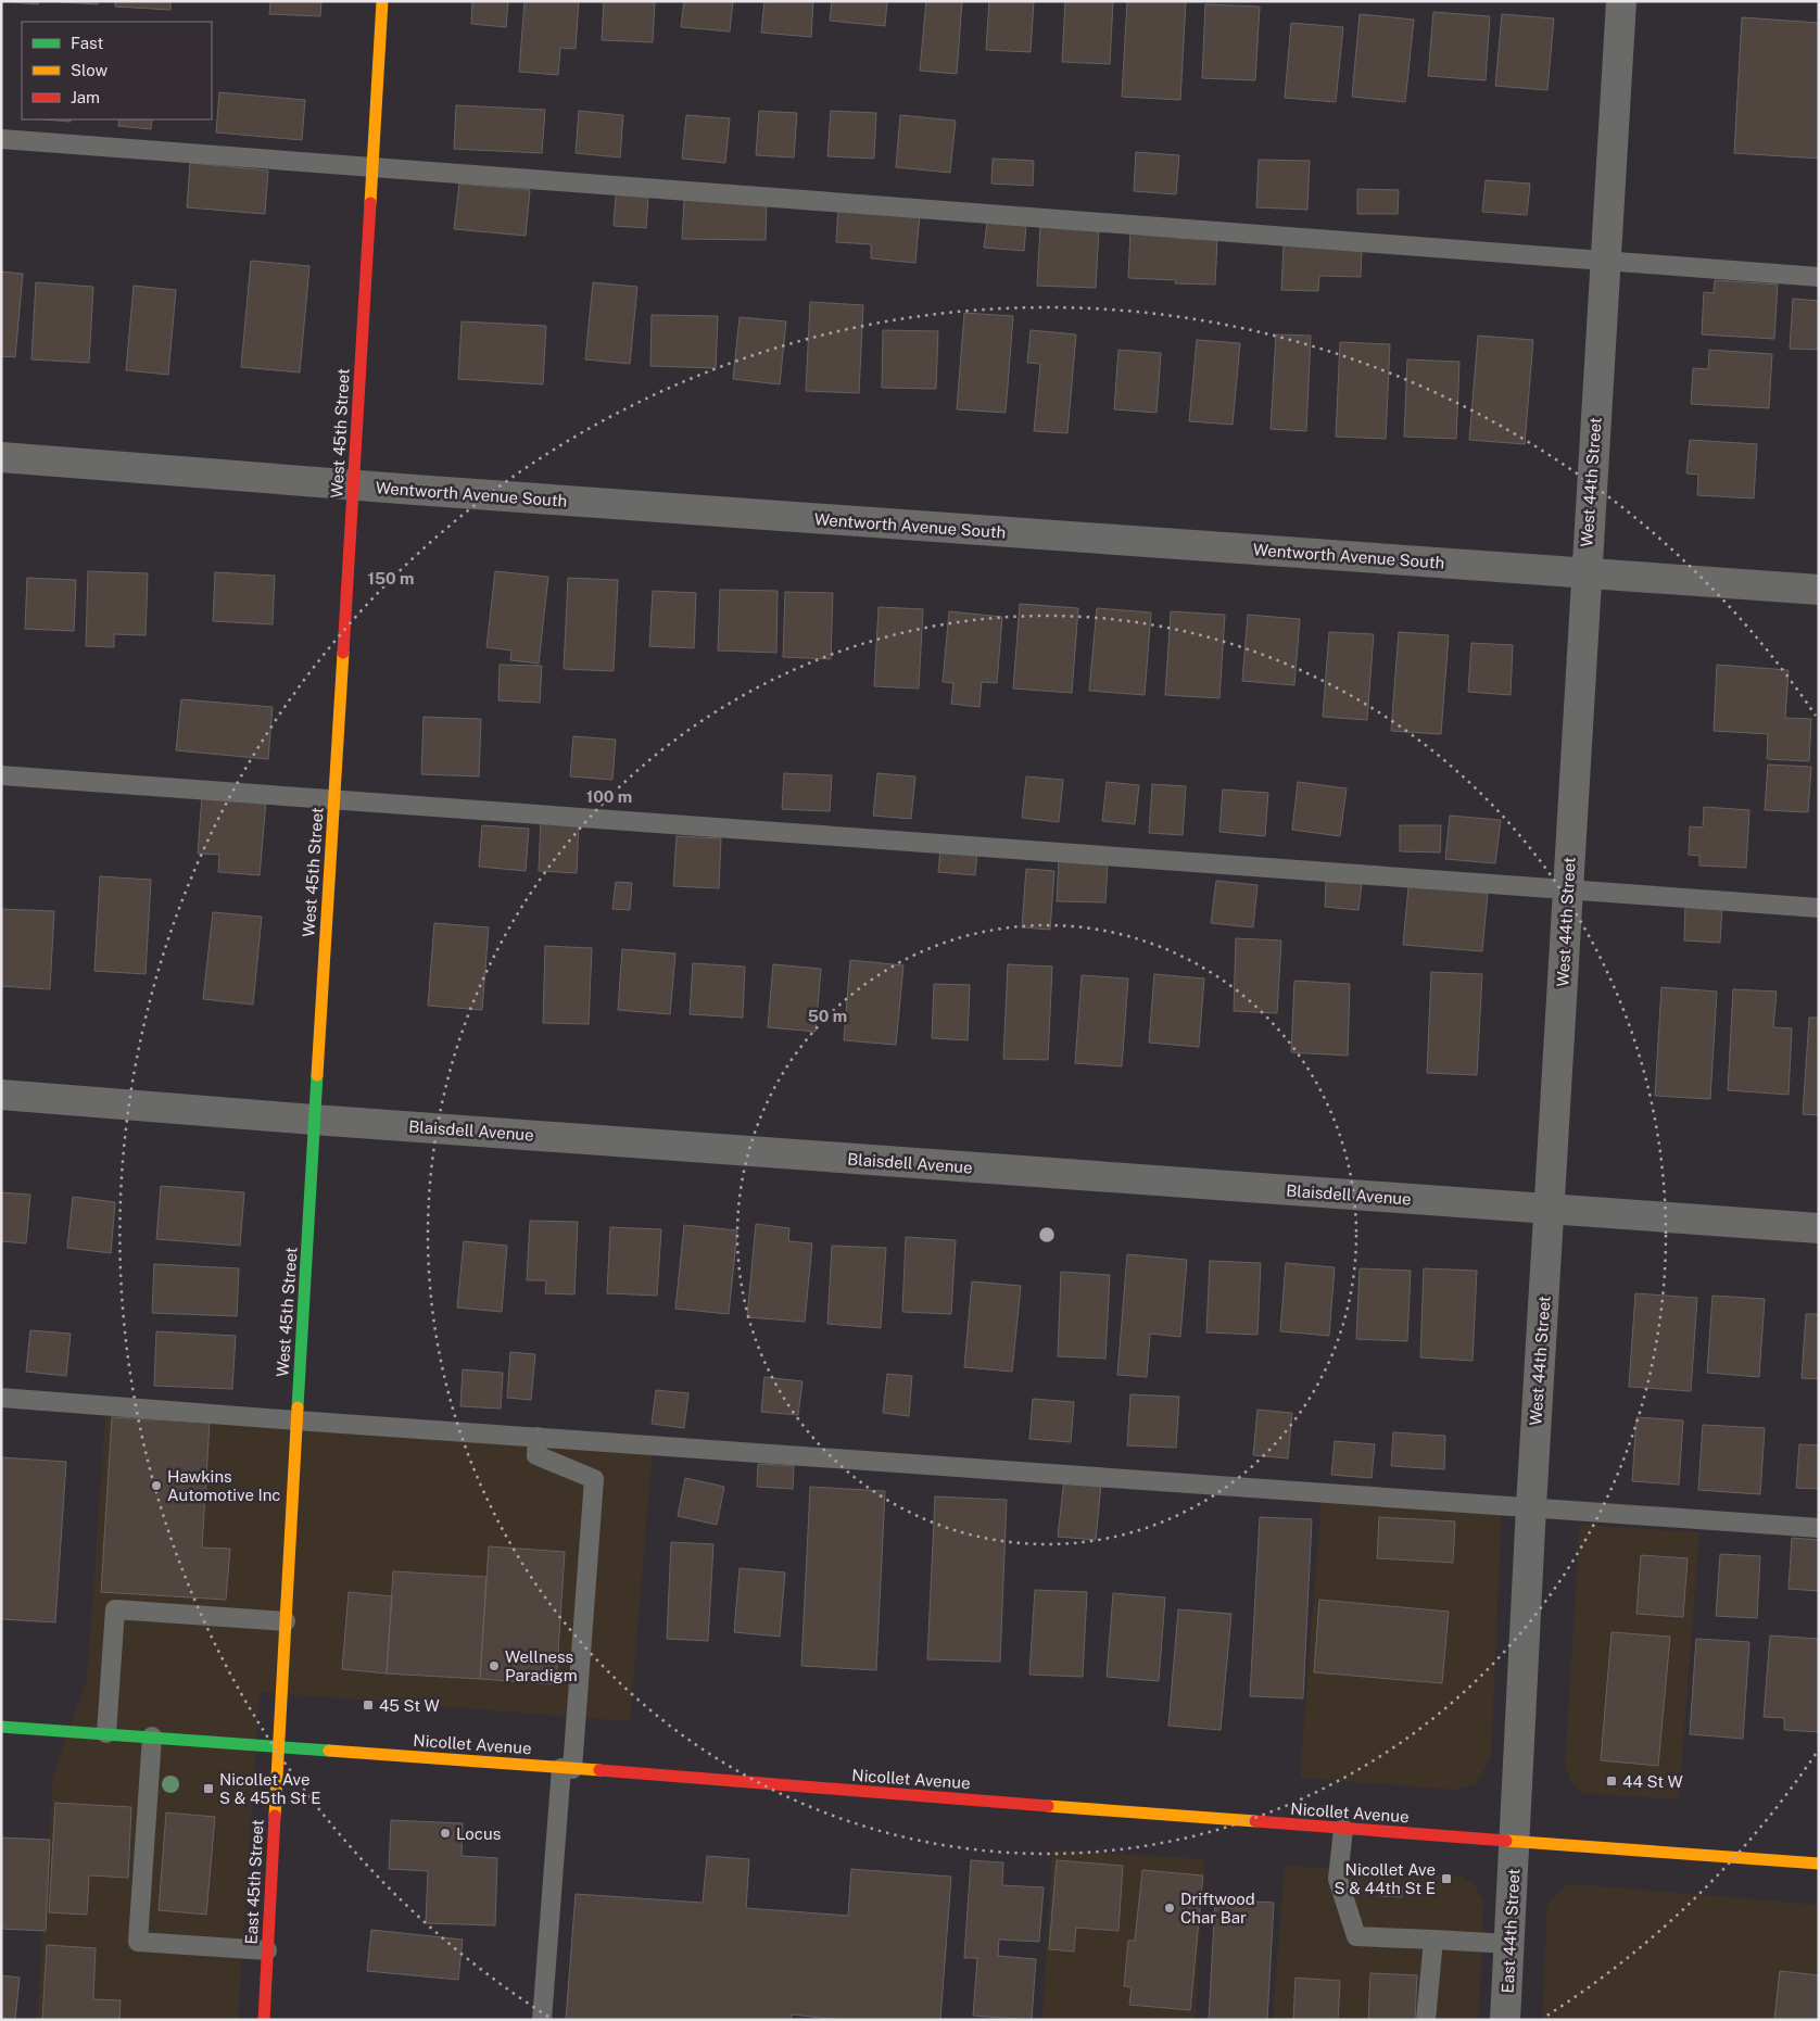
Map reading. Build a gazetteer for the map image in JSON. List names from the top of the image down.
{
  "streets": {
    "street": [
      "West 45th Street",
      "West 44th Street",
      "Wentworth Avenue South",
      "Blaisdell Avenue",
      "Nicollet Avenue",
      "East 45th Street",
      "East 44th Street"
    ]
  },
  "crossings": [
    ["West 45th Street", "Wentworth Avenue South"],
    ["West 45th Street", "Blaisdell Avenue"],
    ["West 45th Street", "Nicollet Avenue"],
    ["West 45th Street", "East 45th Street"],
    ["West 44th Street", "Wentworth Avenue South"],
    ["West 44th Street", "Blaisdell Avenue"],
    ["West 44th Street", "Nicollet Avenue"],
    ["West 44th Street", "East 44th Street"],
    ["Nicollet Avenue", "East 45th Street"],
    ["Nicollet Avenue", "East 44th Street"]
  ],
  "places": {
    "other": [
      "Hawkins Automotive Inc",
      "Wellness Paradigm",
      "Locus",
      "Driftwood Char Bar"
    ],
    "transit": [
      "45 St W",
      "44 St W",
      "Nicollet Ave S & 45th St E",
      "Nicollet Ave S & 44th St E"
    ]
  },
  "legend": ["Fast", "Slow", "Jam"],
  "rings": ["150 m", "100 m", "50 m"]
}
